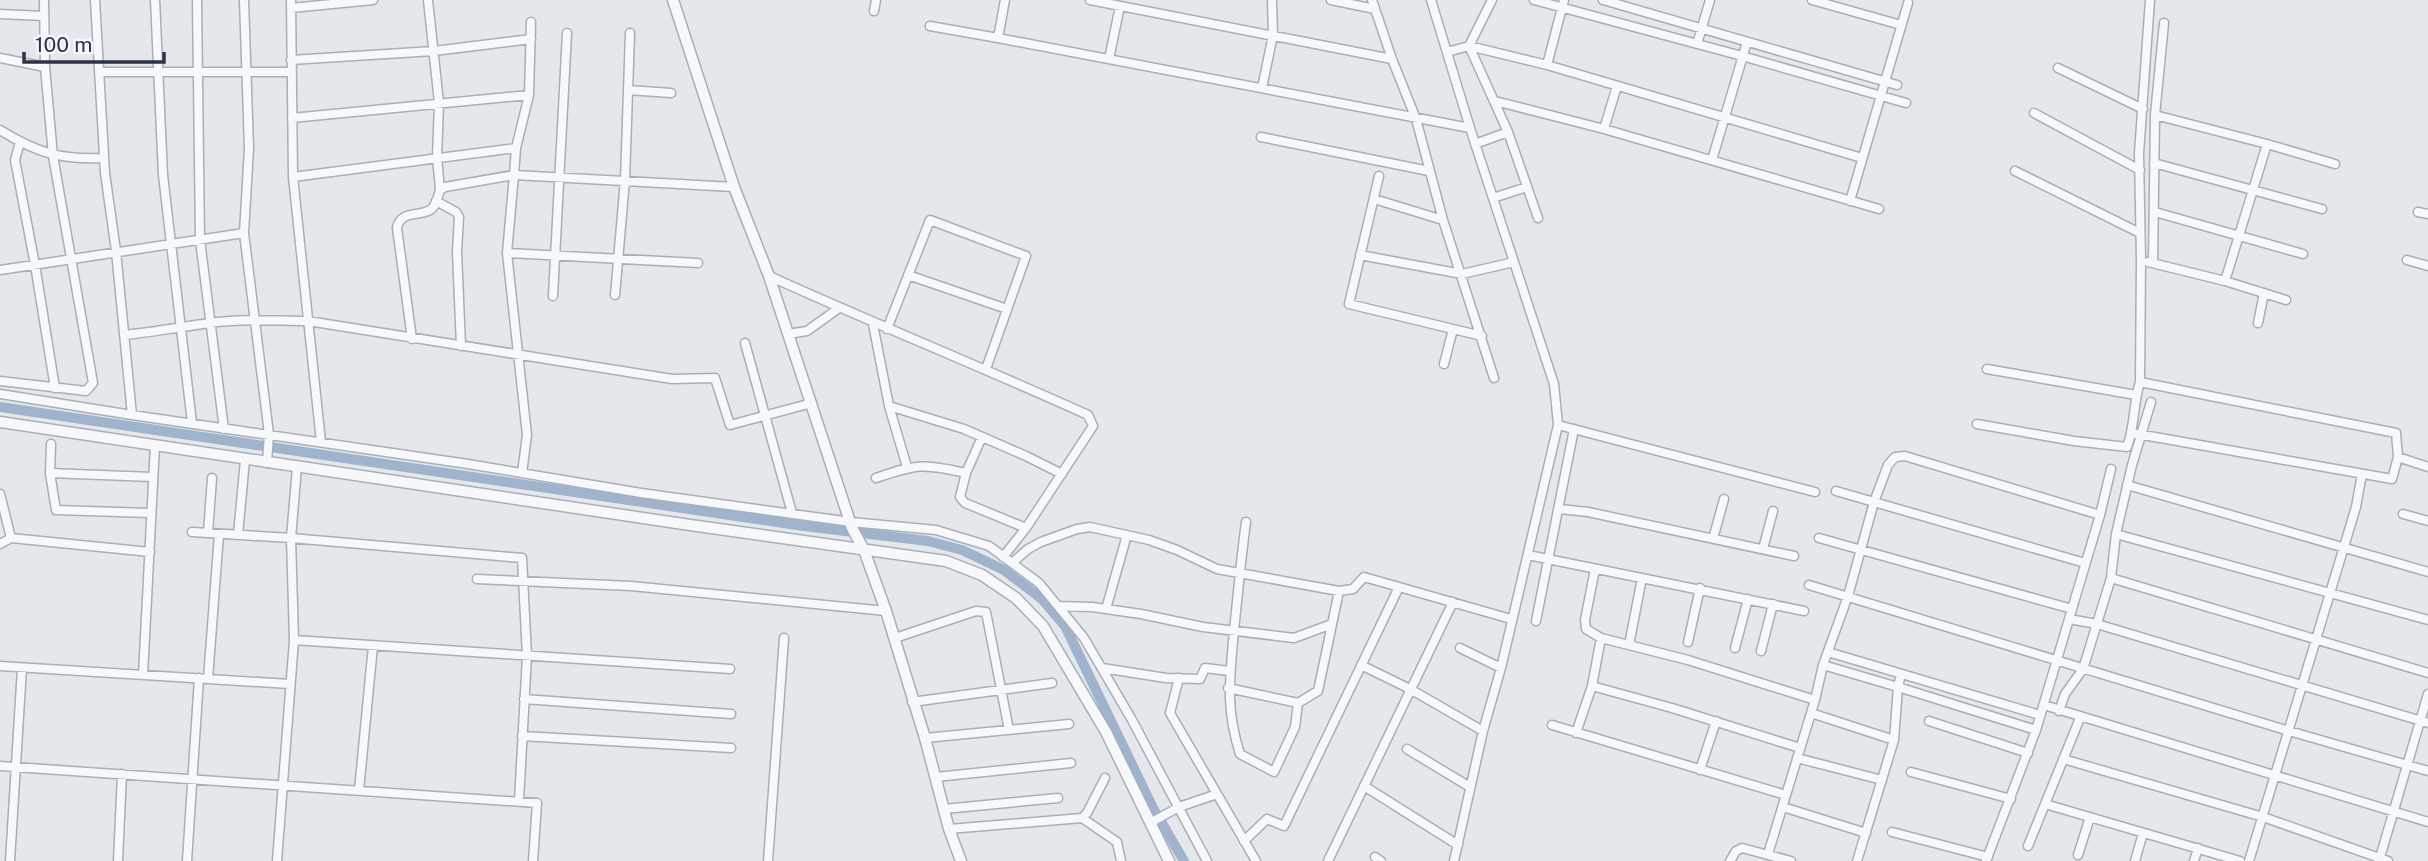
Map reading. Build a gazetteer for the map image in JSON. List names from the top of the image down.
{
  "scale_bar": "100 m"
}
